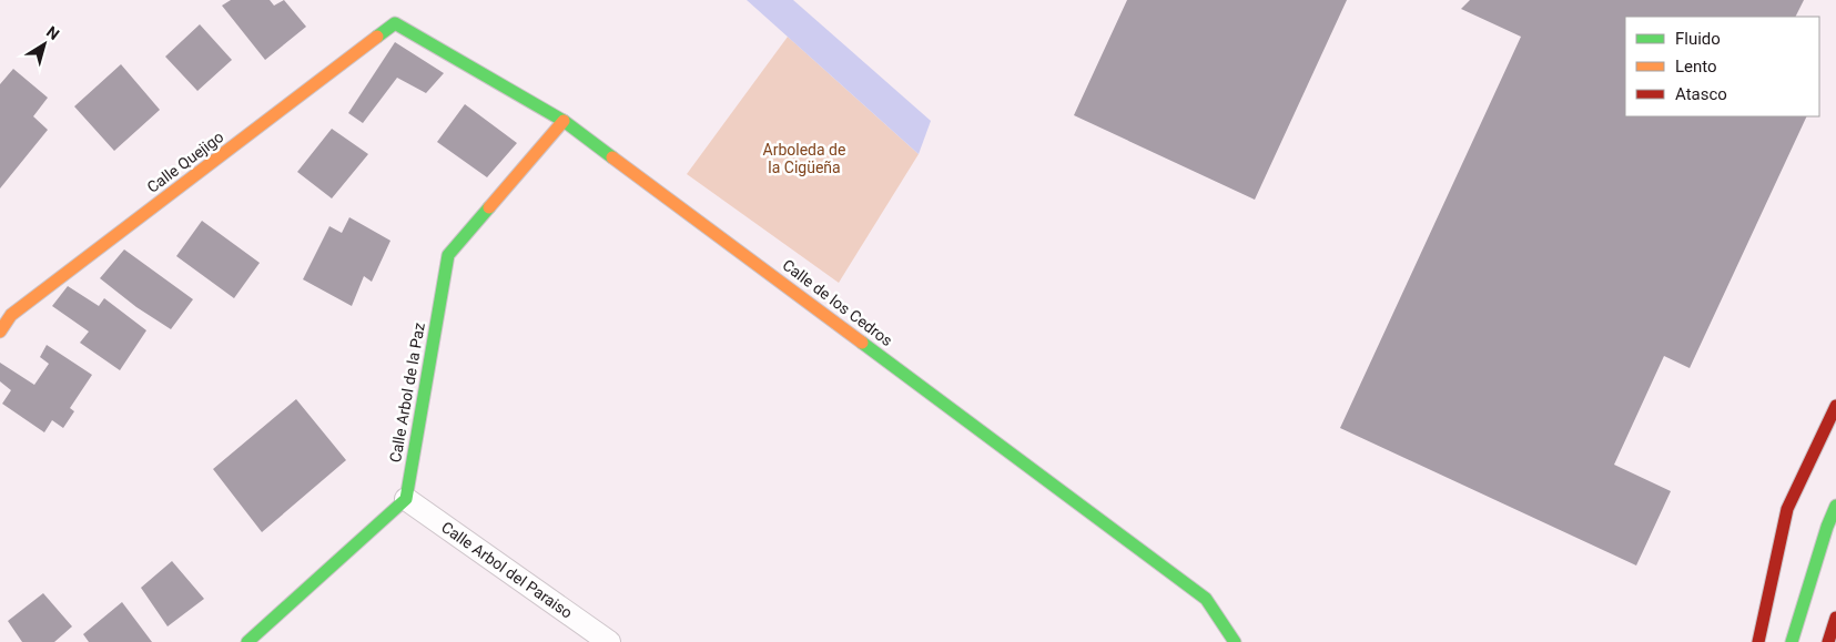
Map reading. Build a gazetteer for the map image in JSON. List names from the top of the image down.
{
  "streets": {
    "main road": ["Calle Quejigo", "Calle de los Cedros", "Calle Arbol de la Paz"],
    "street": ["Calle Arbol del Paraiso"]
  },
  "crossings": [
    ["Calle Quejigo", "Calle de los Cedros"],
    ["Calle de los Cedros", "Calle Arbol de la Paz"],
    ["Calle Arbol de la Paz", "Calle Arbol del Paraiso"]
  ],
  "parks": ["Arboleda de la Cigüeña"],
  "legend": ["Fluido", "Lento", "Atasco"],
  "north": "top right"
}
